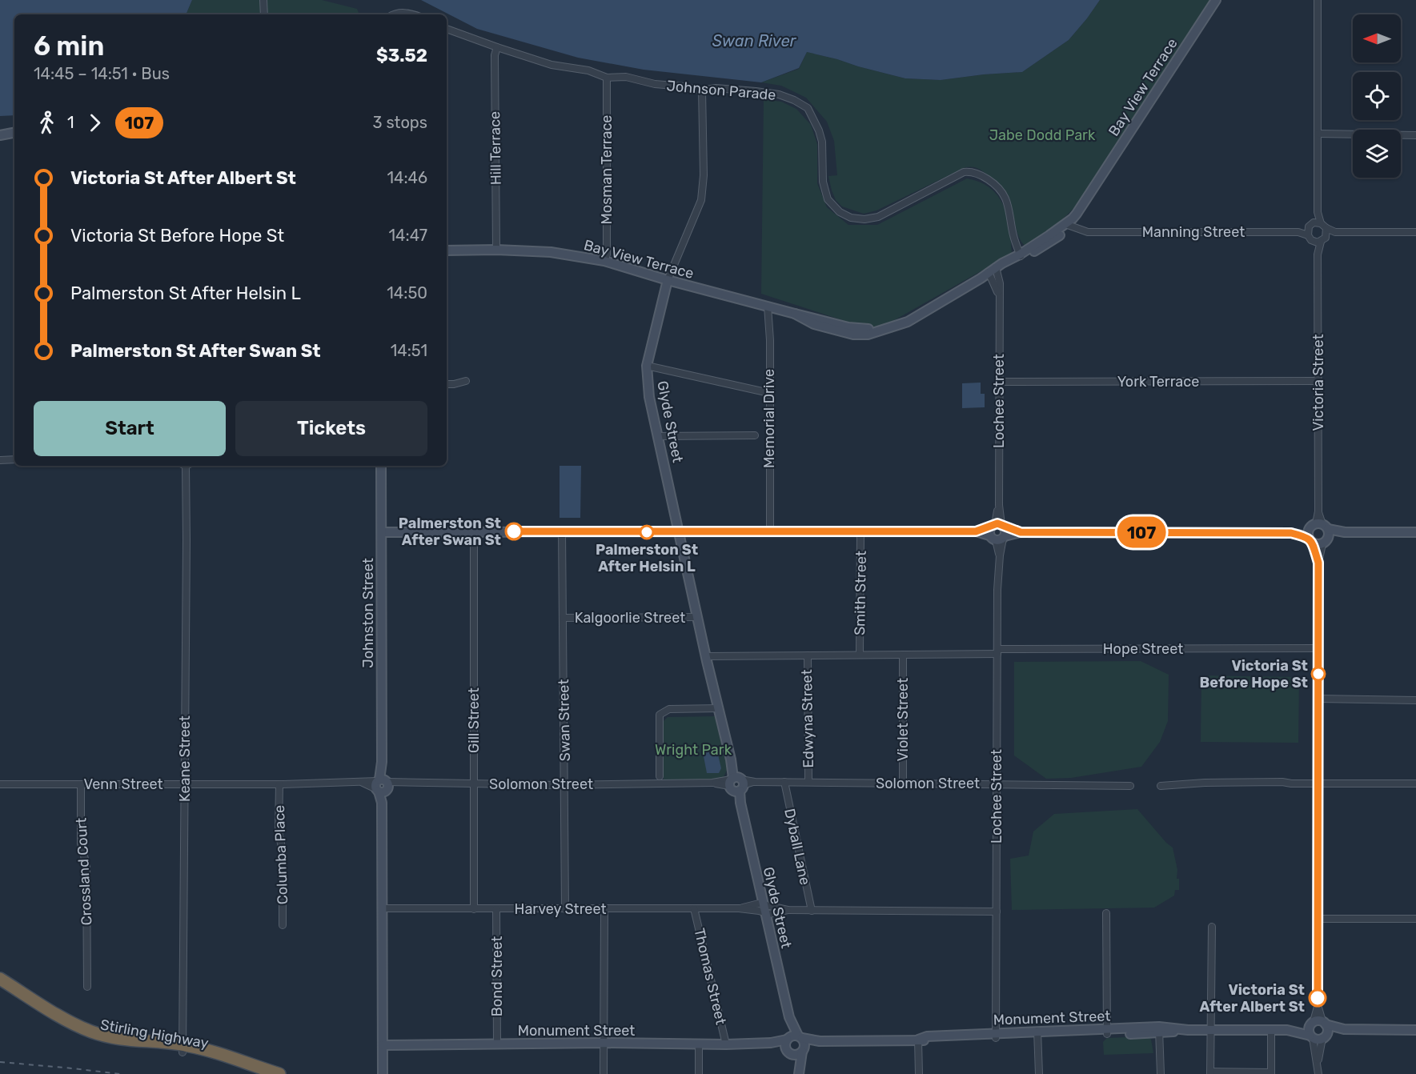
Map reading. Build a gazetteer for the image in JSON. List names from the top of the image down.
{
  "streets": {
    "highway": ["Stirling Highway"],
    "street": [
      "Bay View Terrace",
      "Johnson Parade",
      "Hill Terrace",
      "Mosman Terrace",
      "Manning Street",
      "York Terrace",
      "Victoria Street",
      "Lochee Street",
      "Memorial Drive",
      "Glyde Street",
      "Smith Street",
      "Johnston Street",
      "Kalgoorlie Street",
      "Hope Street",
      "Edwyna Street",
      "Violet Street",
      "Gill Street",
      "Swan Street",
      "Keane Street",
      "Solomon Street",
      "Venn Street",
      "Dyball Lane",
      "Columba Place",
      "Crossland Court",
      "Harvey Street",
      "Bond Street",
      "Thomas Street",
      "Monument Street"
    ]
  },
  "crossings": [
    ["Bay View Terrace", "Johnson Parade"],
    ["Bay View Terrace", "Hill Terrace"],
    ["Bay View Terrace", "Mosman Terrace"],
    ["Bay View Terrace", "Manning Street"],
    ["Bay View Terrace", "Lochee Street"],
    ["Bay View Terrace", "Memorial Drive"],
    ["Bay View Terrace", "Glyde Street"],
    ["Johnson Parade", "Hill Terrace"],
    ["Johnson Parade", "Mosman Terrace"],
    ["Johnson Parade", "Glyde Street"],
    ["Manning Street", "Victoria Street"],
    ["York Terrace", "Victoria Street"],
    ["York Terrace", "Lochee Street"],
    ["Victoria Street", "Hope Street"],
    ["Victoria Street", "Monument Street"],
    ["Lochee Street", "Hope Street"],
    ["Lochee Street", "Solomon Street"],
    ["Lochee Street", "Harvey Street"],
    ["Lochee Street", "Monument Street"],
    ["Glyde Street", "Kalgoorlie Street"],
    ["Glyde Street", "Hope Street"],
    ["Glyde Street", "Solomon Street"],
    ["Glyde Street", "Harvey Street"],
    ["Glyde Street", "Monument Street"],
    ["Smith Street", "Hope Street"],
    ["Johnston Street", "Solomon Street"],
    ["Johnston Street", "Venn Street"],
    ["Johnston Street", "Harvey Street"],
    ["Johnston Street", "Monument Street"],
    ["Kalgoorlie Street", "Swan Street"],
    ["Hope Street", "Edwyna Street"],
    ["Hope Street", "Violet Street"],
    ["Edwyna Street", "Solomon Street"],
    ["Violet Street", "Solomon Street"],
    ["Gill Street", "Solomon Street"],
    ["Gill Street", "Harvey Street"],
    ["Swan Street", "Solomon Street"],
    ["Swan Street", "Harvey Street"],
    ["Keane Street", "Venn Street"],
    ["Keane Street", "Stirling Highway"],
    ["Solomon Street", "Venn Street"],
    ["Solomon Street", "Dyball Lane"],
    ["Venn Street", "Columba Place"],
    ["Venn Street", "Crossland Court"],
    ["Dyball Lane", "Harvey Street"],
    ["Harvey Street", "Bond Street"],
    ["Harvey Street", "Thomas Street"],
    ["Bond Street", "Monument Street"],
    ["Thomas Street", "Monument Street"]
  ],
  "water": ["Swan River"],
  "parks": ["Jabe Dodd Park", "Wright Park"],
  "places": [
    "Palmerston St After Swan St",
    "Palmerston St After Helsin L",
    "Victoria St Before Hope St",
    "Victoria St After Albert St"
  ],
  "lines": ["bus line 107"],
  "north": "left",
  "page": {
    "on_map": "107",
    "heading": ["6 min", "14:45 – 14:51 · Bus", "$3.52"],
    "legs": ["1", "107", "3 stops"],
    "list": [
      {
        "name": "Victoria St After Albert St",
        "value": "14:46"
      },
      {
        "name": "Victoria St Before Hope St",
        "value": "14:47"
      },
      {
        "name": "Palmerston St After Helsin L",
        "value": "14:50"
      },
      {
        "name": "Palmerston St After Swan St",
        "value": "14:51"
      }
    ],
    "buttons": ["Start", "Tickets"]
  }
}
